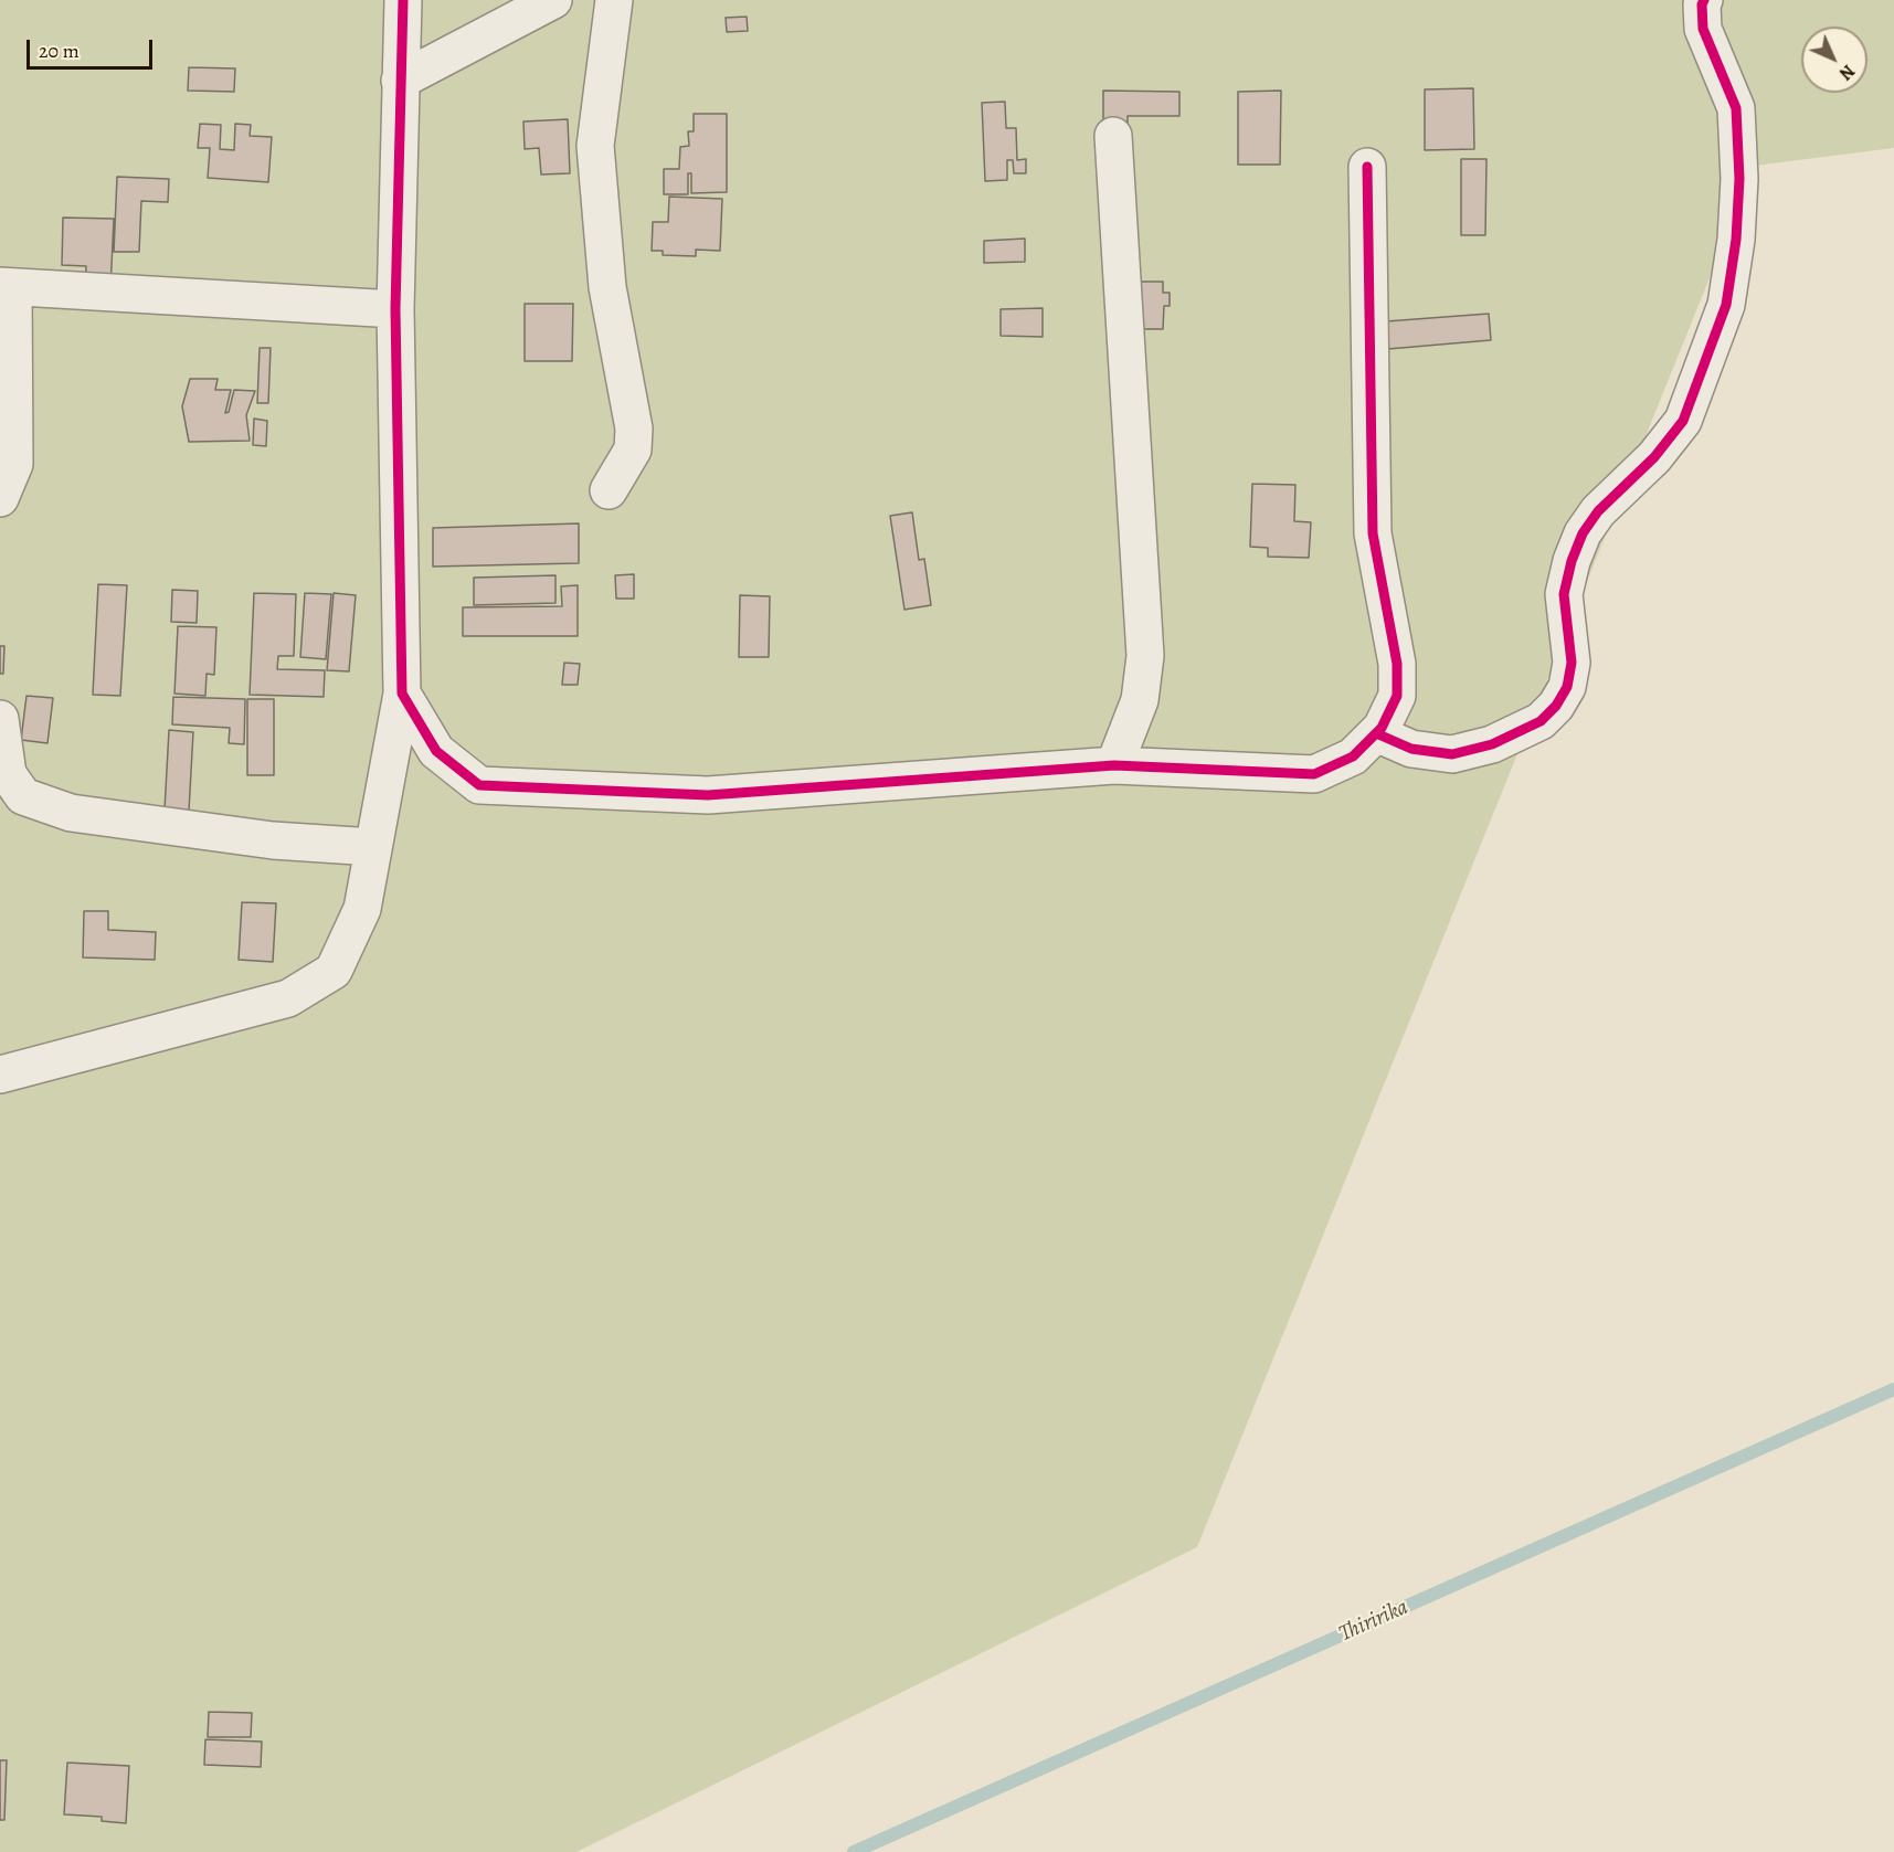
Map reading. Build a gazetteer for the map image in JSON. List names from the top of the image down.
{
  "water": ["Thiririka"],
  "scale_bar": "20 m",
  "north": "bottom right"
}
